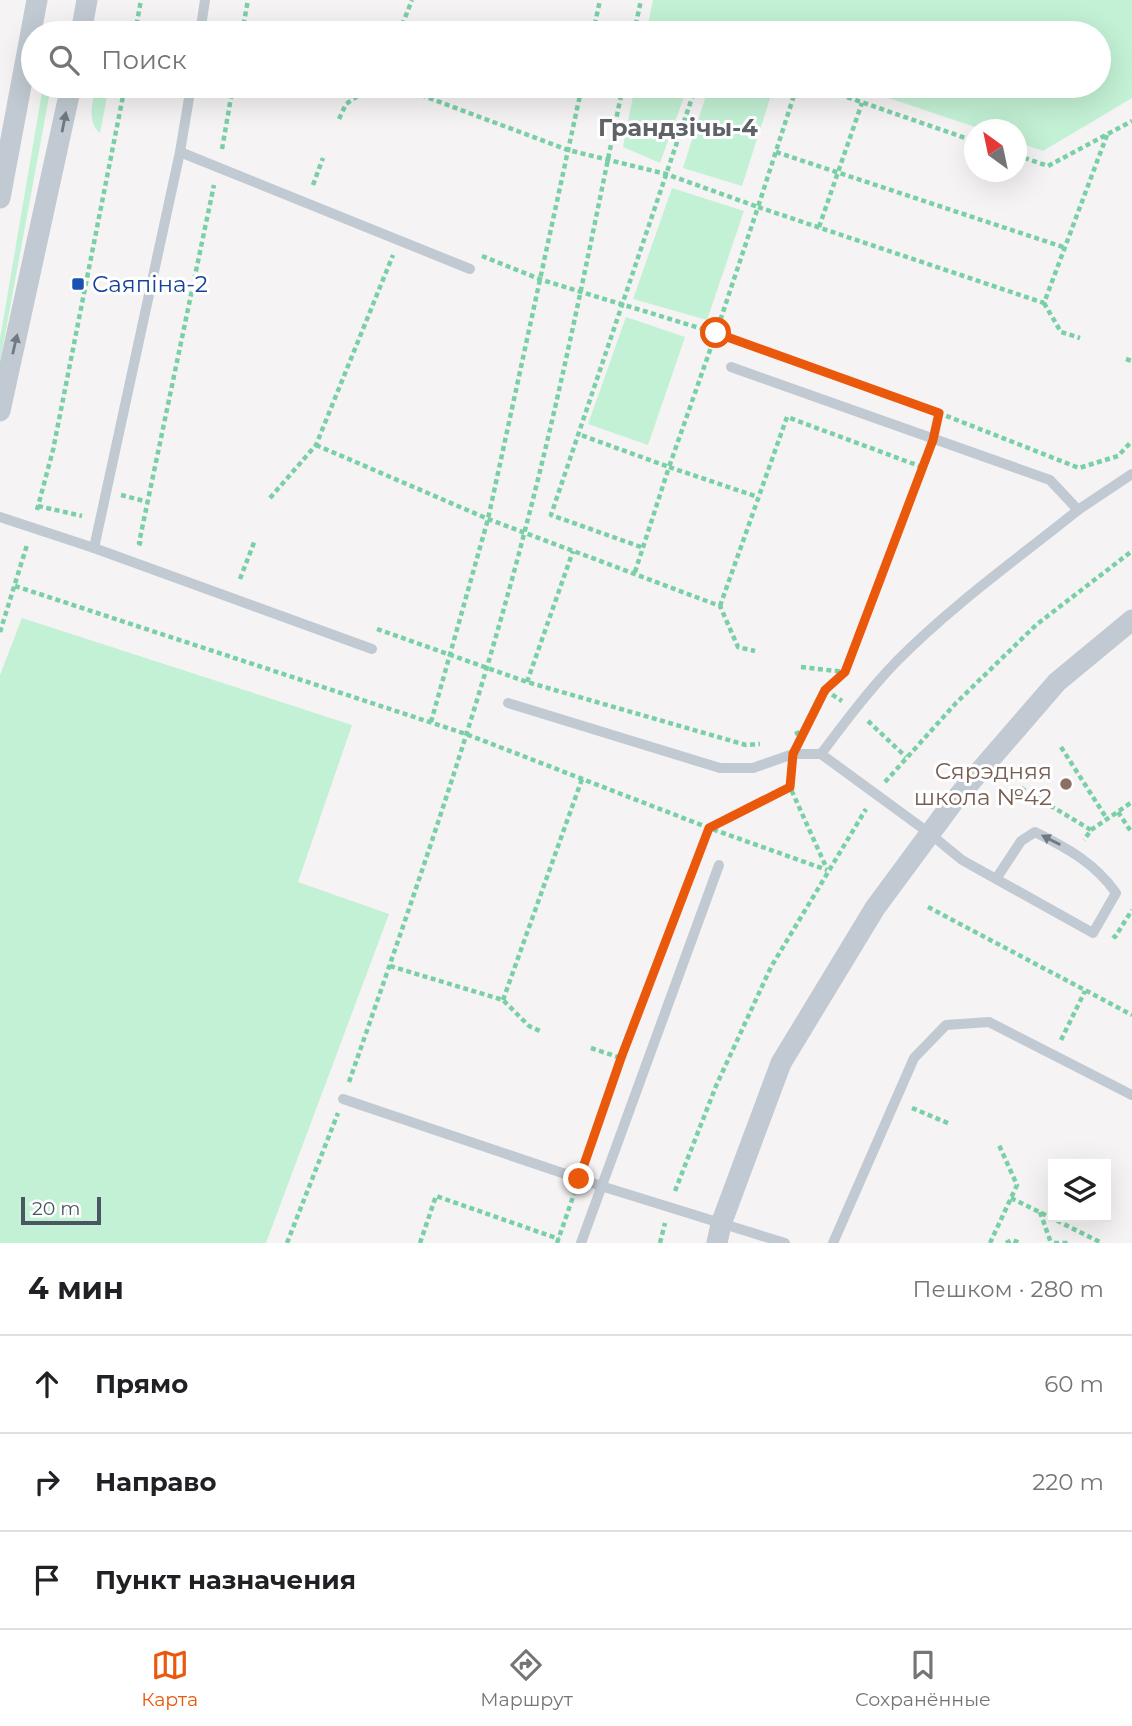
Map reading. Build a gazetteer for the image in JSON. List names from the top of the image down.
{
  "districts": ["Грандзічы-4"],
  "places": {
    "transit": ["Саяпіна-2"],
    "other": ["Сярэдняя школа №42"]
  },
  "scale_bar": "20 m",
  "north": "top left",
  "page": {
    "search": "Поиск",
    "scale": "20 m",
    "heading": ["4 мин", "Пешком · 280 m"],
    "list": [
      ["Прямо", "60 m"],
      ["Направо", "220 m"],
      "Пункт назначения"
    ],
    "nav": ["Карта", "Маршрут", "Сохранённые"]
  }
}
